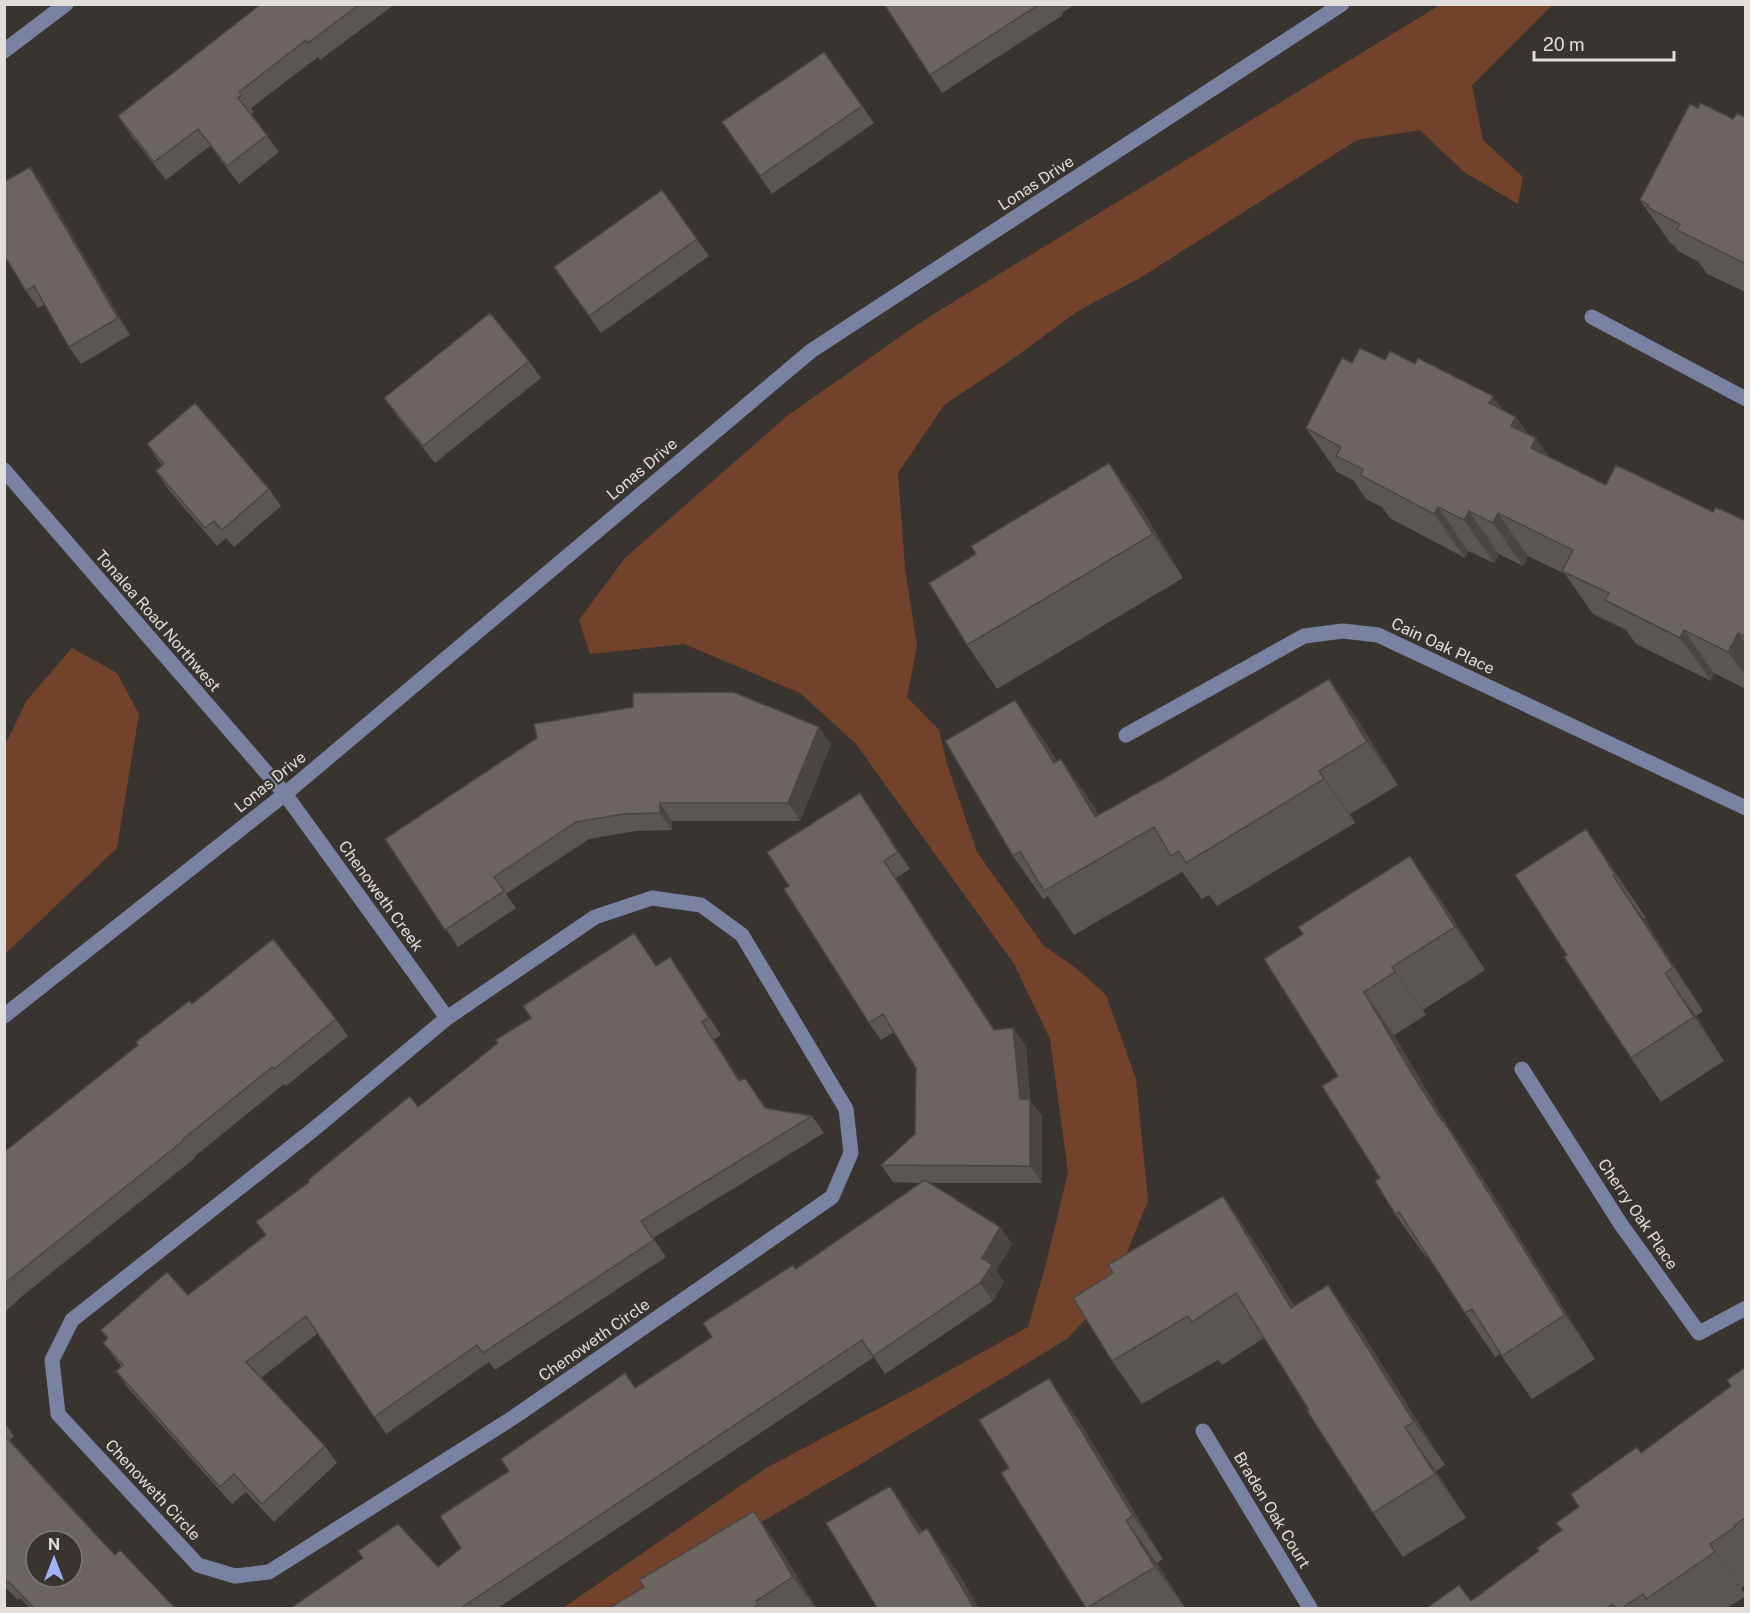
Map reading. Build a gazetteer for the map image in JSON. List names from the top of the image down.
{
  "streets": {
    "street": [
      "Lonas Drive",
      "Tonalea Road Northwest",
      "Cain Oak Place",
      "Chenoweth Creek",
      "Cherry Oak Place",
      "Chenoweth Circle",
      "Braden Oak Court"
    ]
  },
  "crossings": [
    ["Lonas Drive", "Tonalea Road Northwest"],
    ["Lonas Drive", "Chenoweth Creek"],
    ["Tonalea Road Northwest", "Chenoweth Creek"],
    ["Chenoweth Creek", "Chenoweth Circle"]
  ],
  "scale_bar": "20 m",
  "north": "top"
}
